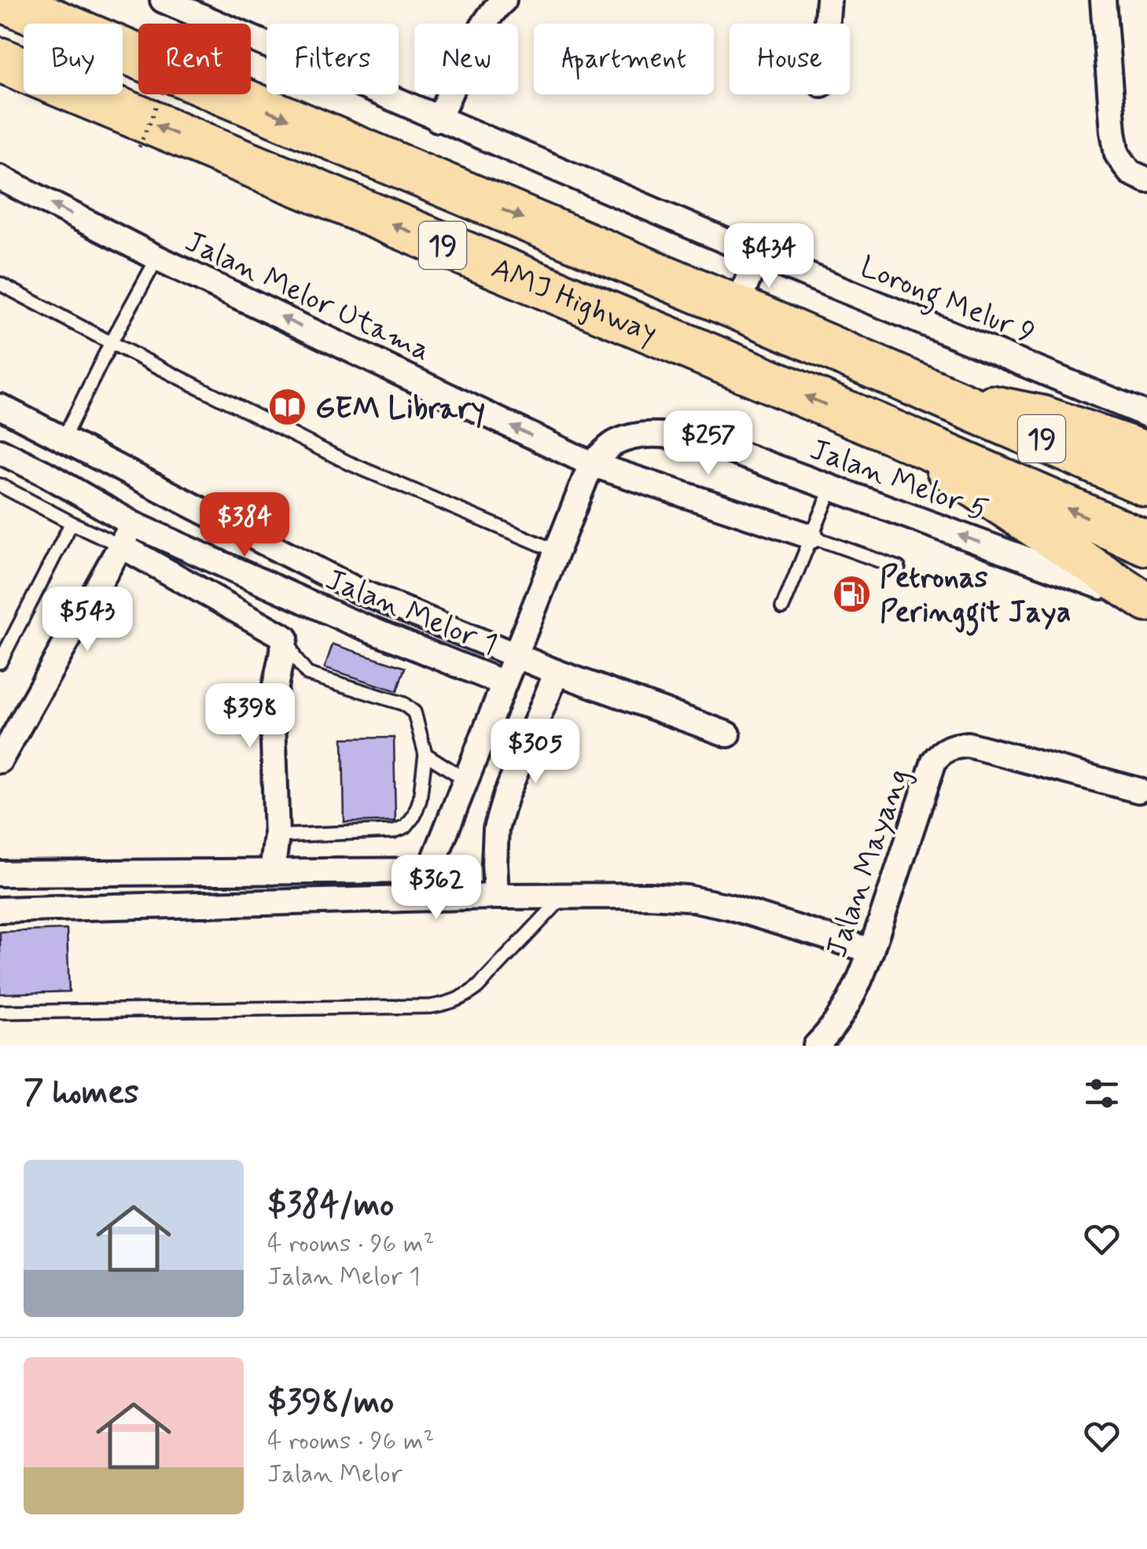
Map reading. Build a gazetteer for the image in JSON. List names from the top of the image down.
{
  "streets": {
    "highway": ["19", "AMJ Highway"],
    "street": [
      "Jalan Melor Utama",
      "Lorong Melur 9",
      "Jalan Melor 5",
      "Jalan Melor 1",
      "Jalan Mayang"
    ]
  },
  "crossings": [
    ["Jalan Melor Utama", "Jalan Melor 5"]
  ],
  "one_way": ["Jalan Melor 5"],
  "places": {
    "library": ["GEM Library"],
    "fuel station": ["Petronas Peringgit Jaya"]
  },
  "page": {
    "chip": [
      "Buy",
      "Rent",
      "Filters",
      "New",
      "Apartment",
      "House"
    ],
    "price": [
      "$434",
      "$257",
      "$384",
      "$543",
      "$398",
      "$305",
      "$362"
    ],
    "heading": "7 homes",
    "list": [
      {
        "name": "$384/mo",
        "note": "4 rooms · 96 m² · Jalan Melor 1"
      },
      {
        "name": "$398/mo",
        "note": "4 rooms · 96 m² · Jalan Melor"
      }
    ]
  }
}
